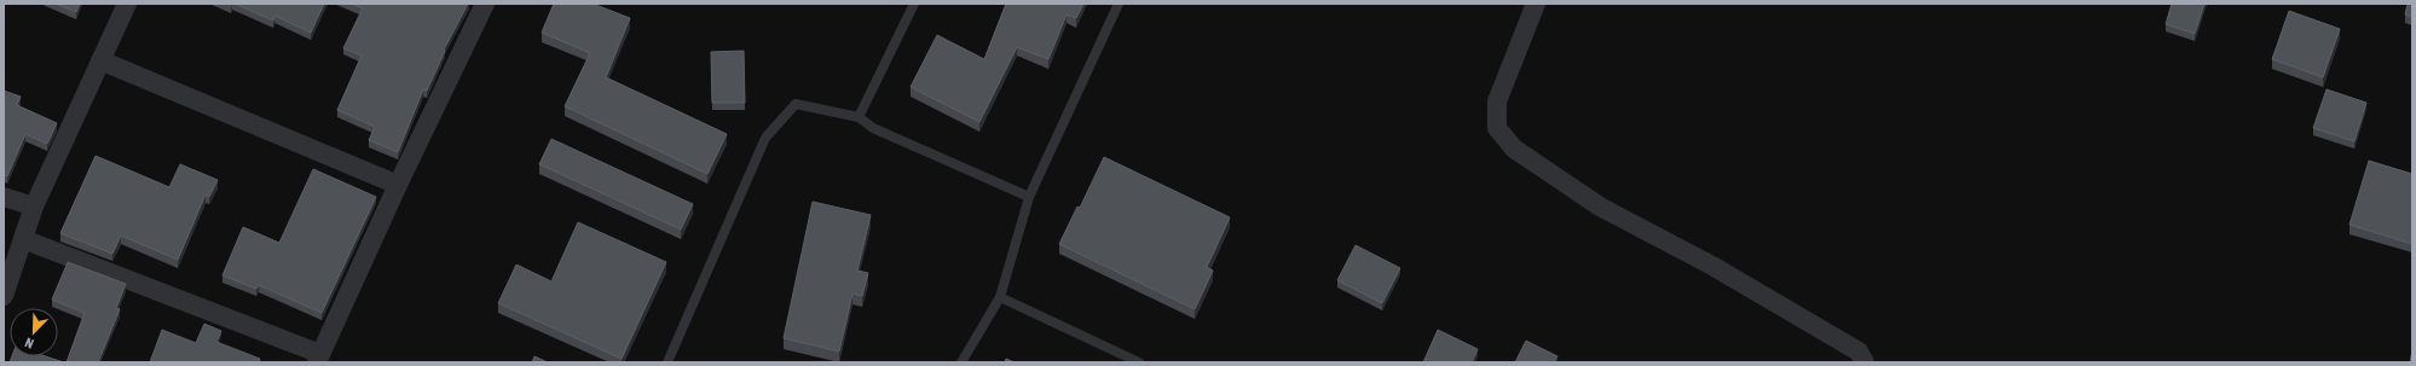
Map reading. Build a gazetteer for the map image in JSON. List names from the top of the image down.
{
  "north": "bottom left"
}
